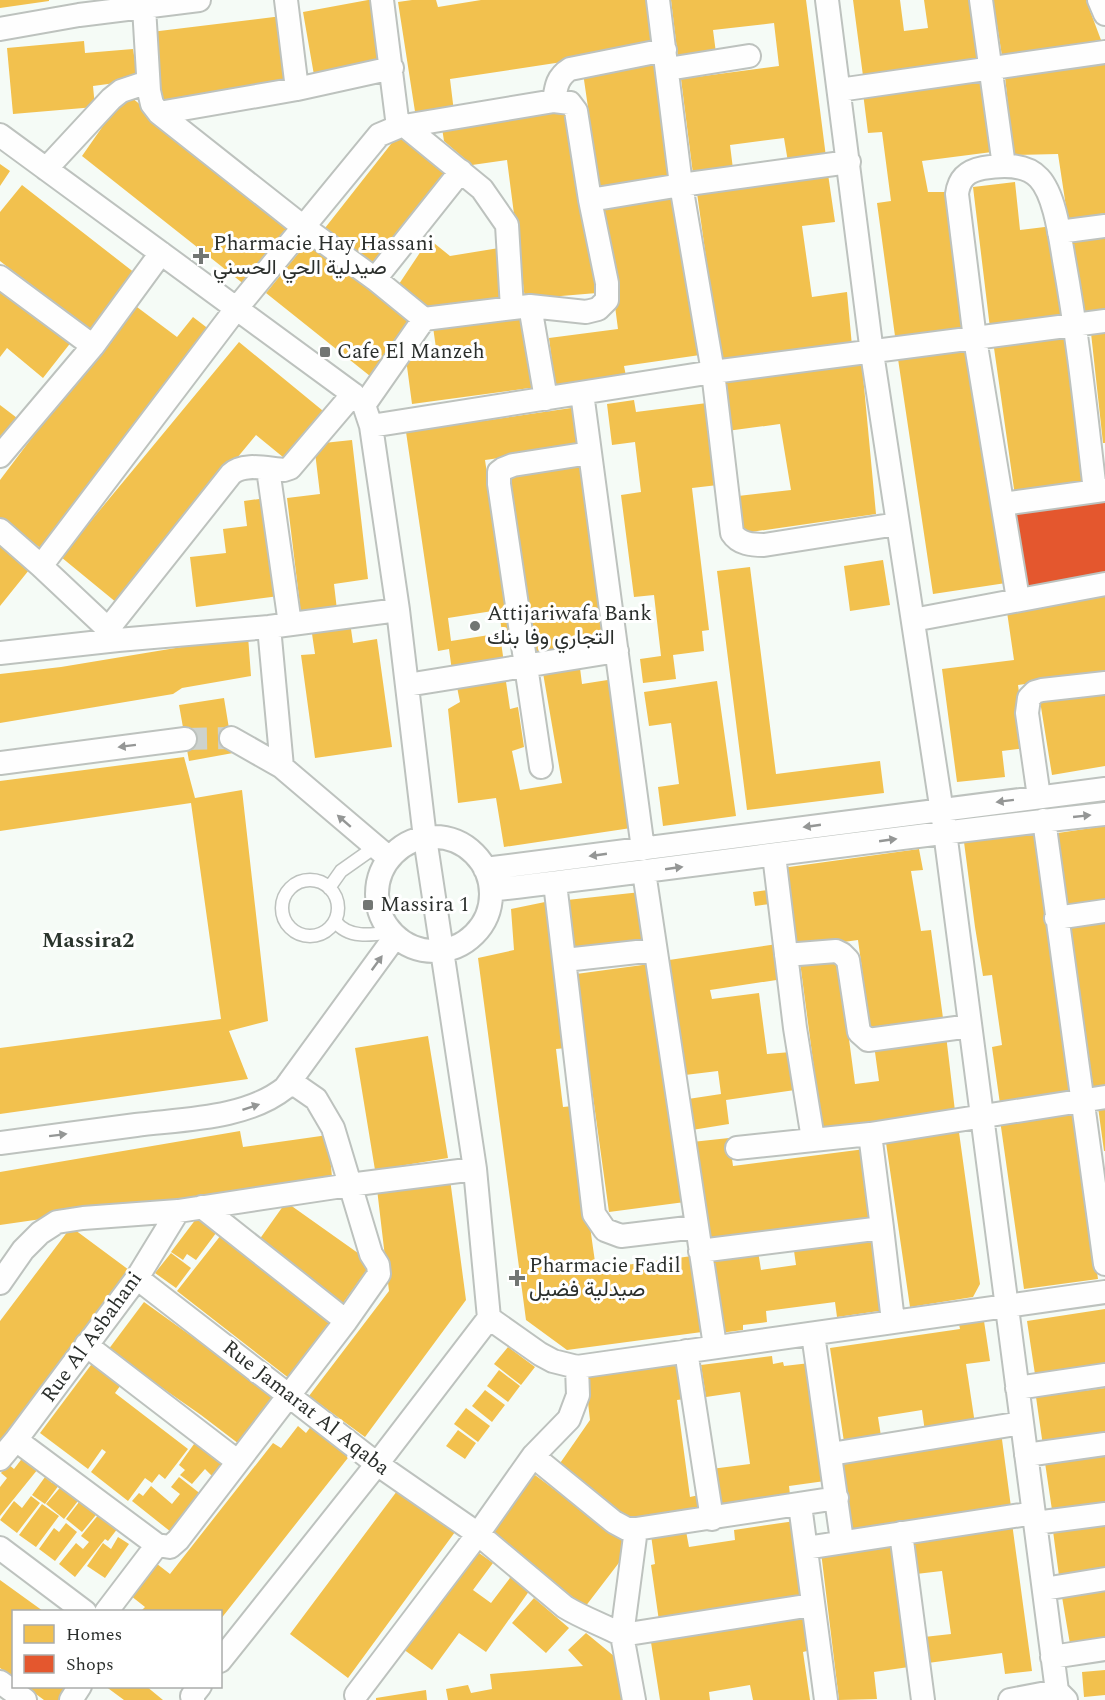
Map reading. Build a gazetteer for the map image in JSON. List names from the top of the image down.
{
  "streets": {
    "street": ["Rue Al Asbahani", "Rue Jamarat Al Aqaba"]
  },
  "crossings": [
    ["Rue Al Asbahani", "Rue Jamarat Al Aqaba"]
  ],
  "districts": ["Massira2"],
  "places": {
    "health": ["Pharmacie Hay Hassani صيدلية الحي الحسني", "Pharmacie Fadil صيدلية فضيل"],
    "transit": ["Cafe El Manzeh", "Massira 1"],
    "other": ["Attijariwafa Bank التجاري وفا بنك"]
  },
  "legend": ["Homes", "Shops"]
}
